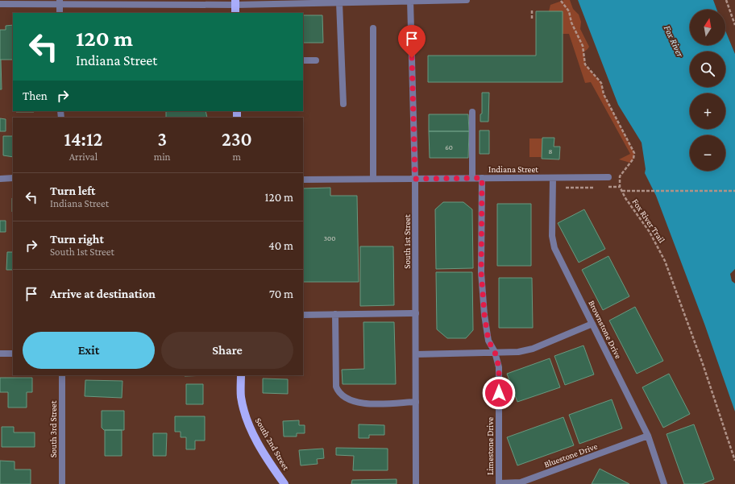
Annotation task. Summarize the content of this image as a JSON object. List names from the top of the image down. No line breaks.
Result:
{"streets":{"main road":["South 2nd Street"],"street":["Indiana Street","South 1st Street","Brownstone Drive","South 3rd Street","Limestone Drive","Bluestone Drive"],"path":["Fox River Trail"]},"crossings":[["Indiana Street","South 1st Street"],["Indiana Street","Brownstone Drive"],["Indiana Street","Limestone Drive"],["Brownstone Drive","Bluestone Drive"],["Limestone Drive","Bluestone Drive"]],"water":["Fox River"],"house_numbers":["60","8","300"],"north":"top","page":{"map_buttons":["+","−"],"turn":["120 m","Indiana Street"],"then":"Then","eta":["14:12","Arrival","3","min","230","m"],"list":[{"name":"Turn left","note":"Indiana Street","value":"120 m"},{"name":"Turn right","note":"South 1st Street","value":"40 m"},{"name":"Arrive at destination","value":"70 m"}],"buttons":["Exit","Share"]}}
